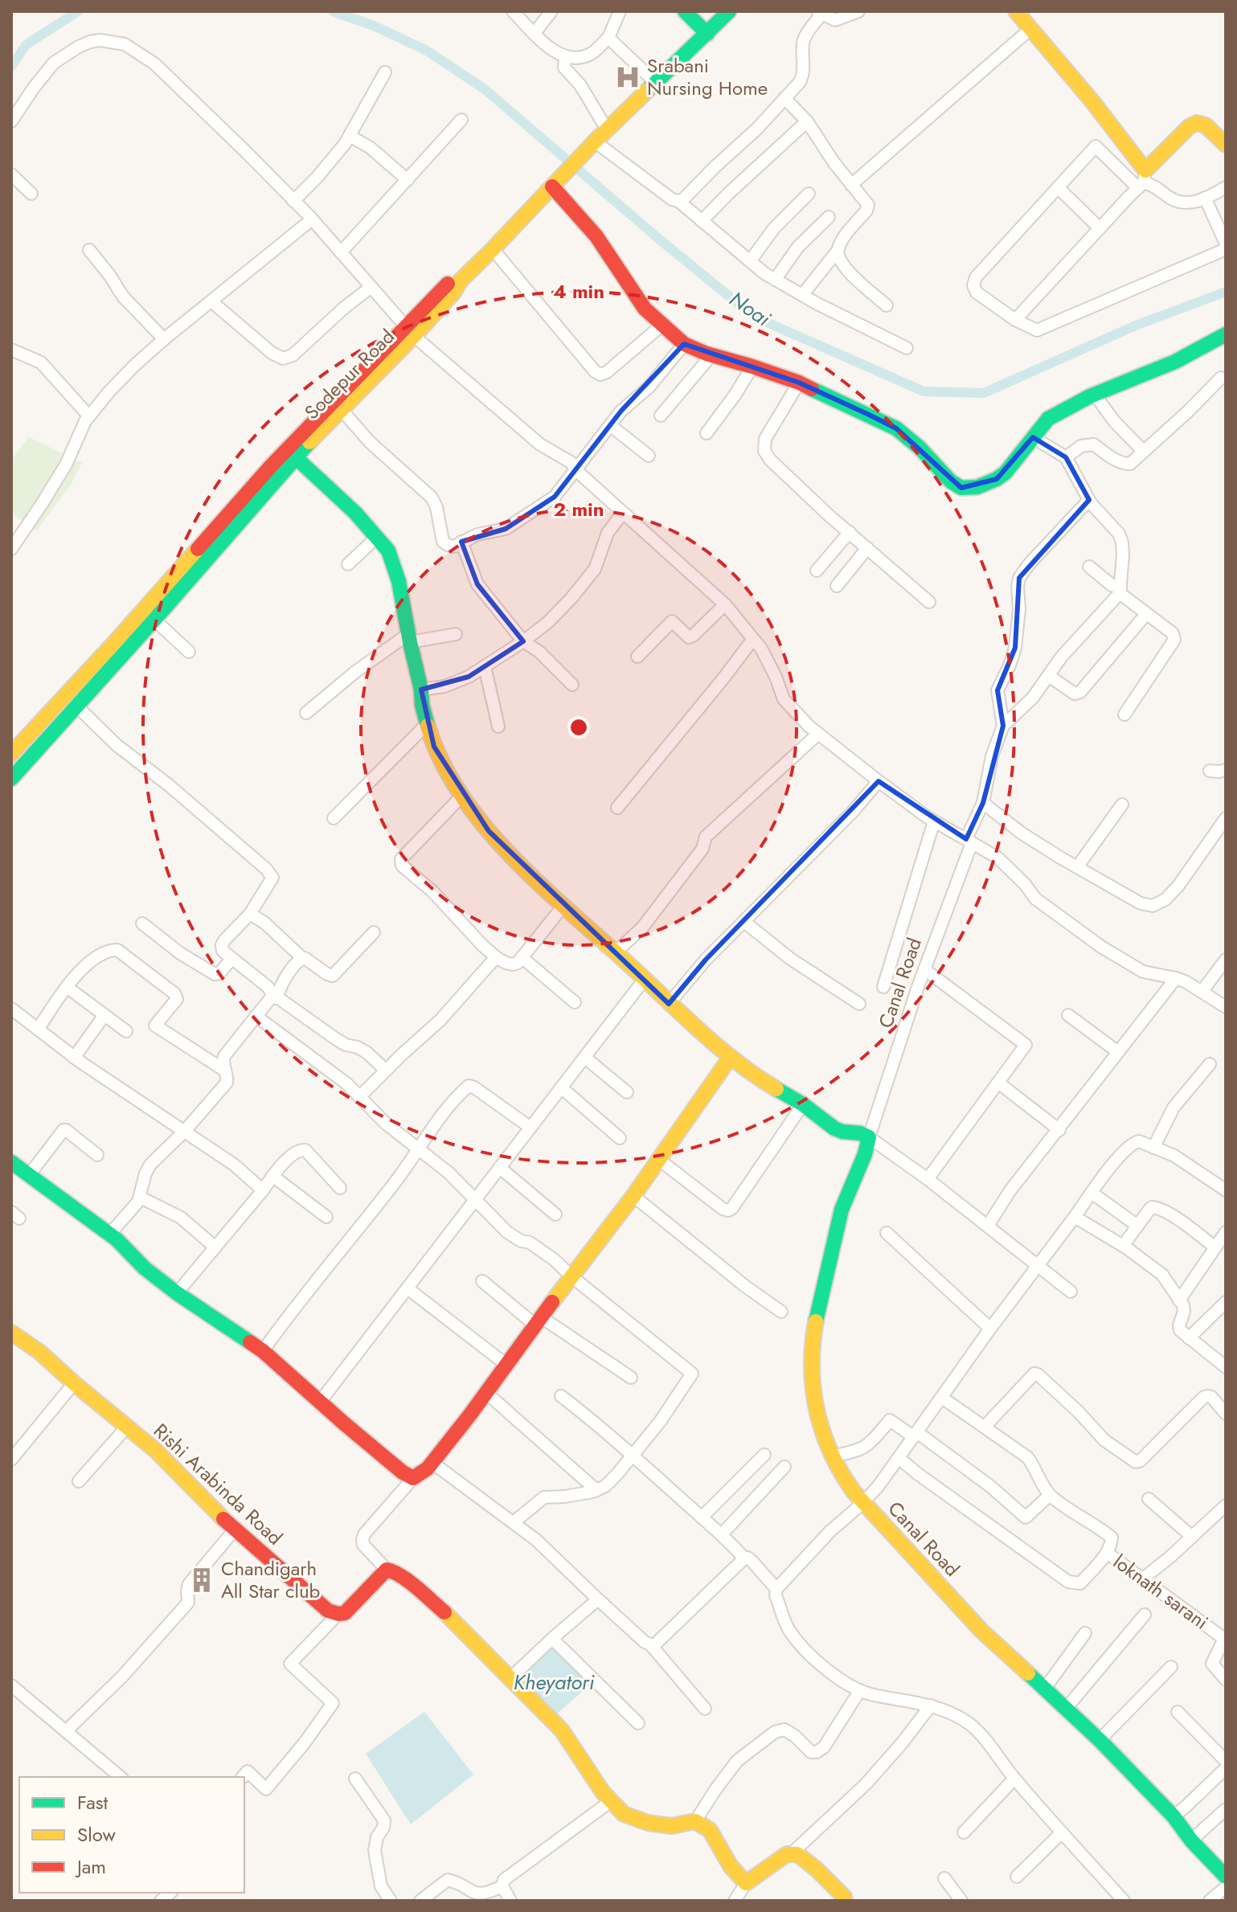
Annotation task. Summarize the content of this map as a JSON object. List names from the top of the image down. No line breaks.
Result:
{"streets":{"street":["Sodepur Road","Canal Road","Rishi Arabinda Road","loknath sarani"]},"water":["Noai","Kheyatori"],"places":{"hospital":["Srabani Nursing Home"],"building":["Chandigarh All Star club"]},"legend":["Fast","Slow","Jam"],"rings":["4 min","2 min"]}
